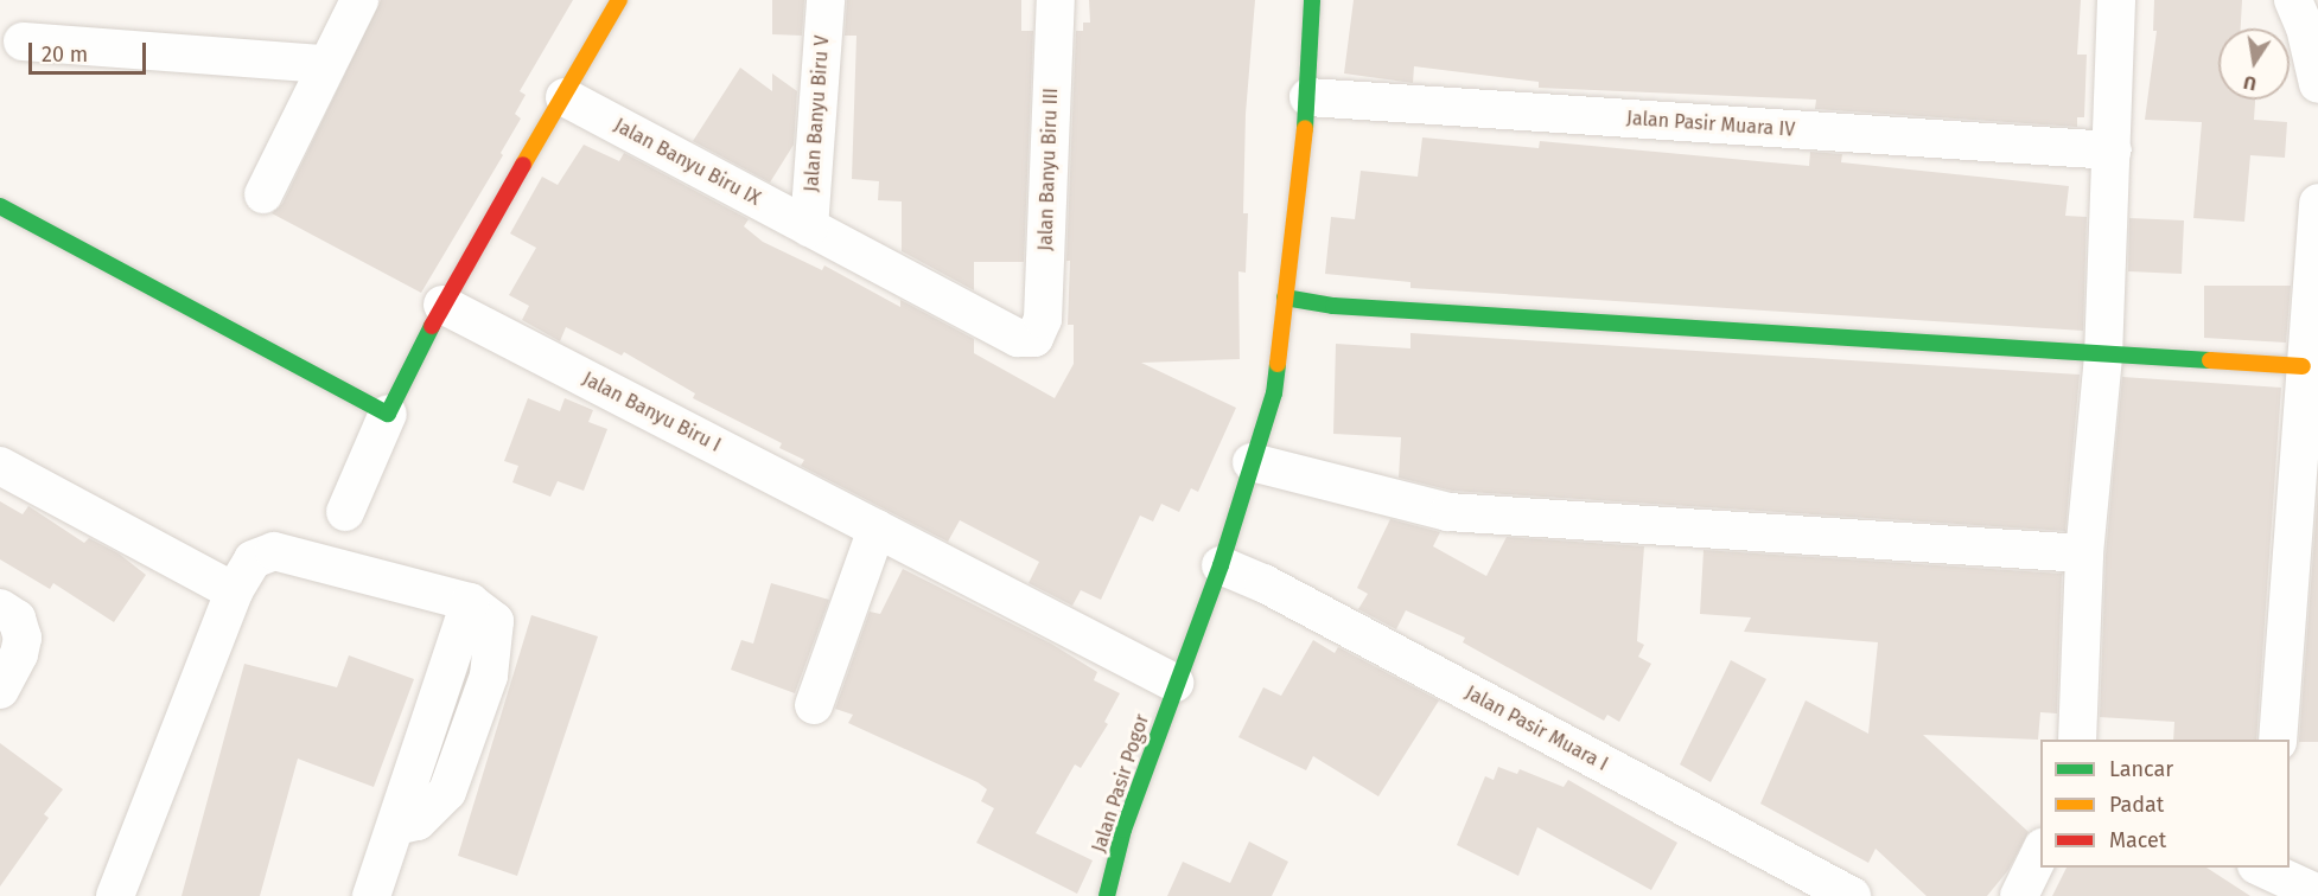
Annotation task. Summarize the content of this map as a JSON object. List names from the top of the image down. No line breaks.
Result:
{"streets":{"street":["Jalan Banyu Biru V","Jalan Pasir Muara IV","Jalan Banyu Biru IX","Jalan Banyu Biru III","Jalan Banyu Biru I","Jalan Pasir Muara I","Jalan Pasir Pogor"]},"crossings":[["Jalan Banyu Biru V","Jalan Banyu Biru IX"],["Jalan Pasir Muara IV","Jalan Pasir Pogor"],["Jalan Banyu Biru IX","Jalan Banyu Biru III"],["Jalan Banyu Biru I","Jalan Pasir Pogor"],["Jalan Pasir Muara I","Jalan Pasir Pogor"]],"legend":["Lancar","Padat","Macet"],"scale_bar":"20 m","north":"bottom"}
